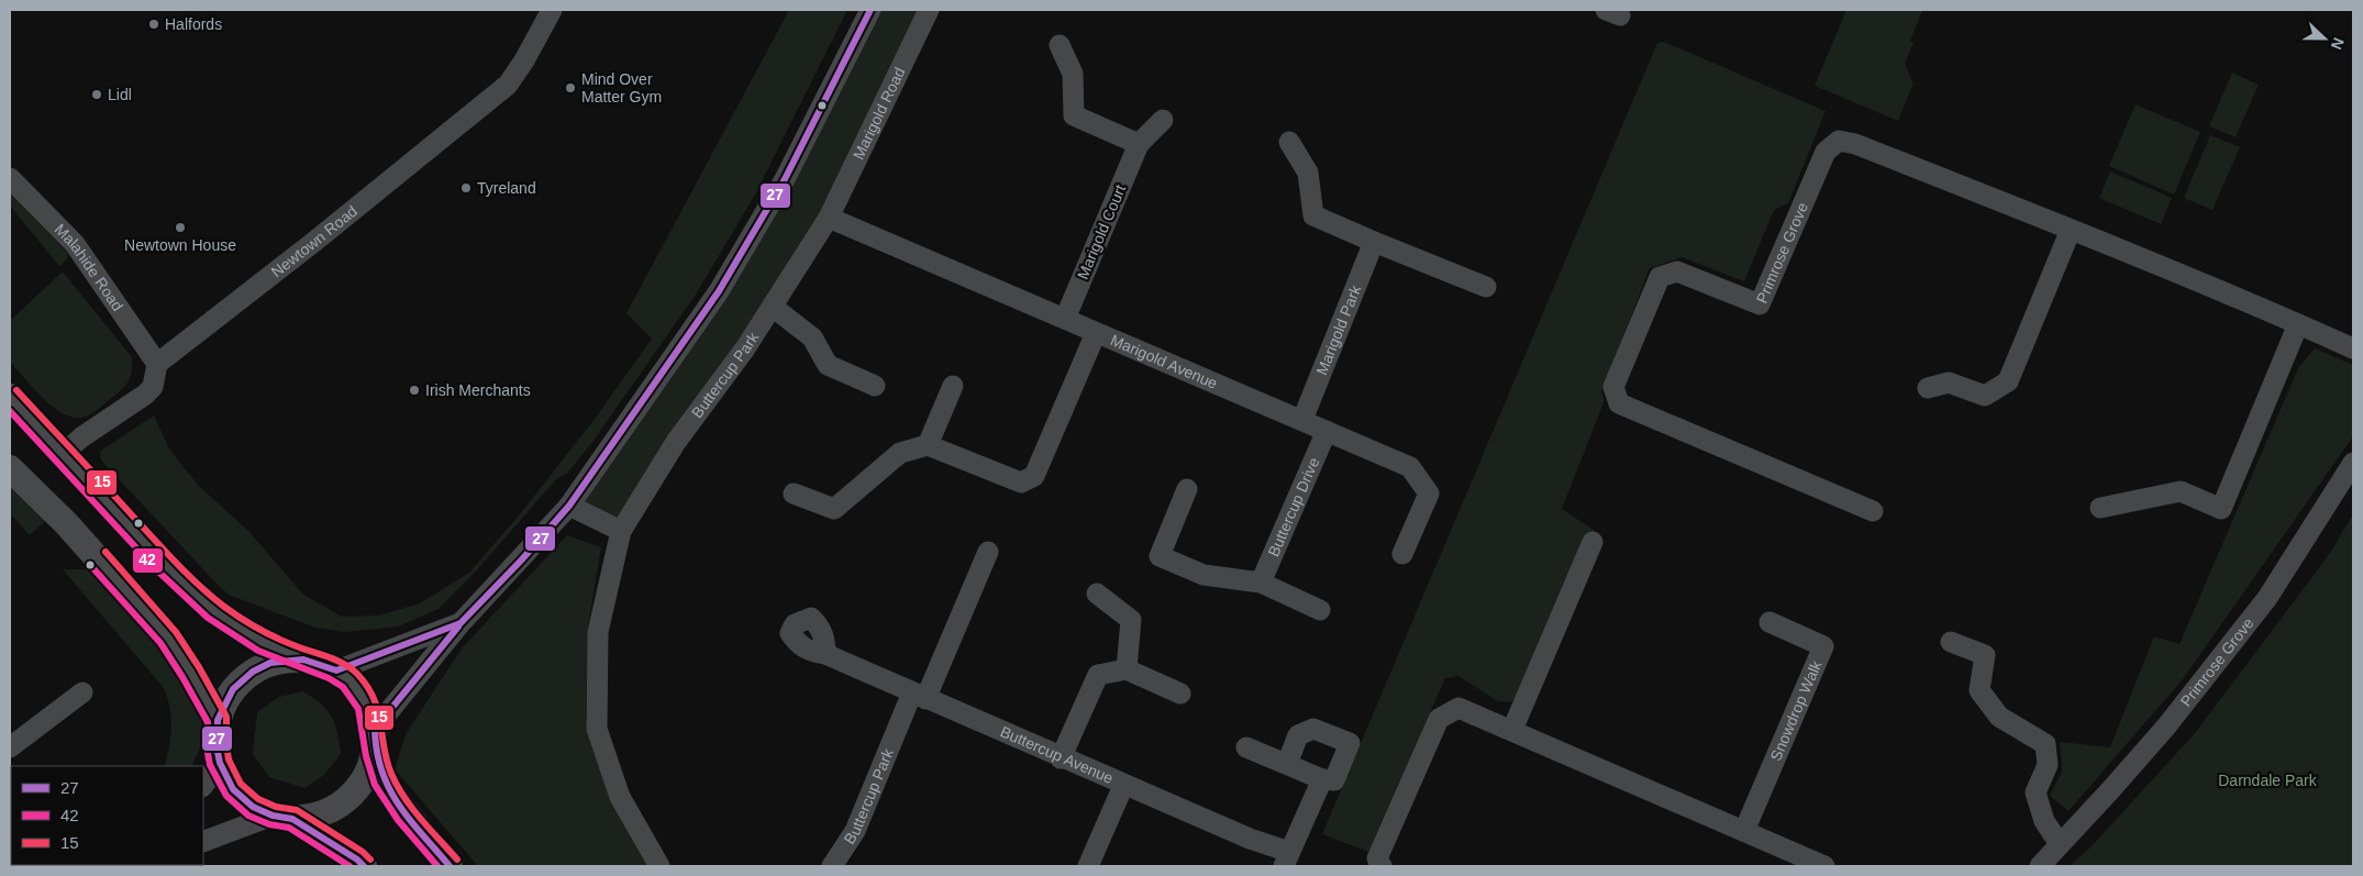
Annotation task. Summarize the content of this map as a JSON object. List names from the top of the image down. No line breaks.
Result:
{"streets":{"street":["Marigold Road","Marigold Court","Newtown Road","Primrose Grove","Malahide Road","Marigold Park","Marigold Avenue","Buttercup Park","Buttercup Drive","Snowdrop Walk","Buttercup Avenue"]},"crossings":[["Marigold Road","Marigold Avenue"],["Marigold Road","Buttercup Park"],["Marigold Court","Marigold Avenue"],["Newtown Road","Malahide Road"],["Marigold Park","Marigold Avenue"],["Marigold Avenue","Buttercup Park"],["Marigold Avenue","Buttercup Drive"],["Buttercup Park","Buttercup Avenue"]],"parks":["Darndale Park"],"places":["Halfords","Mind Over Matter Gym","Lidl","Tyreland","Newtown House","Irish Merchants"],"lines":["transit line 27","transit line 15","transit line 42"],"legend":["27","42","15"],"north":"right"}
